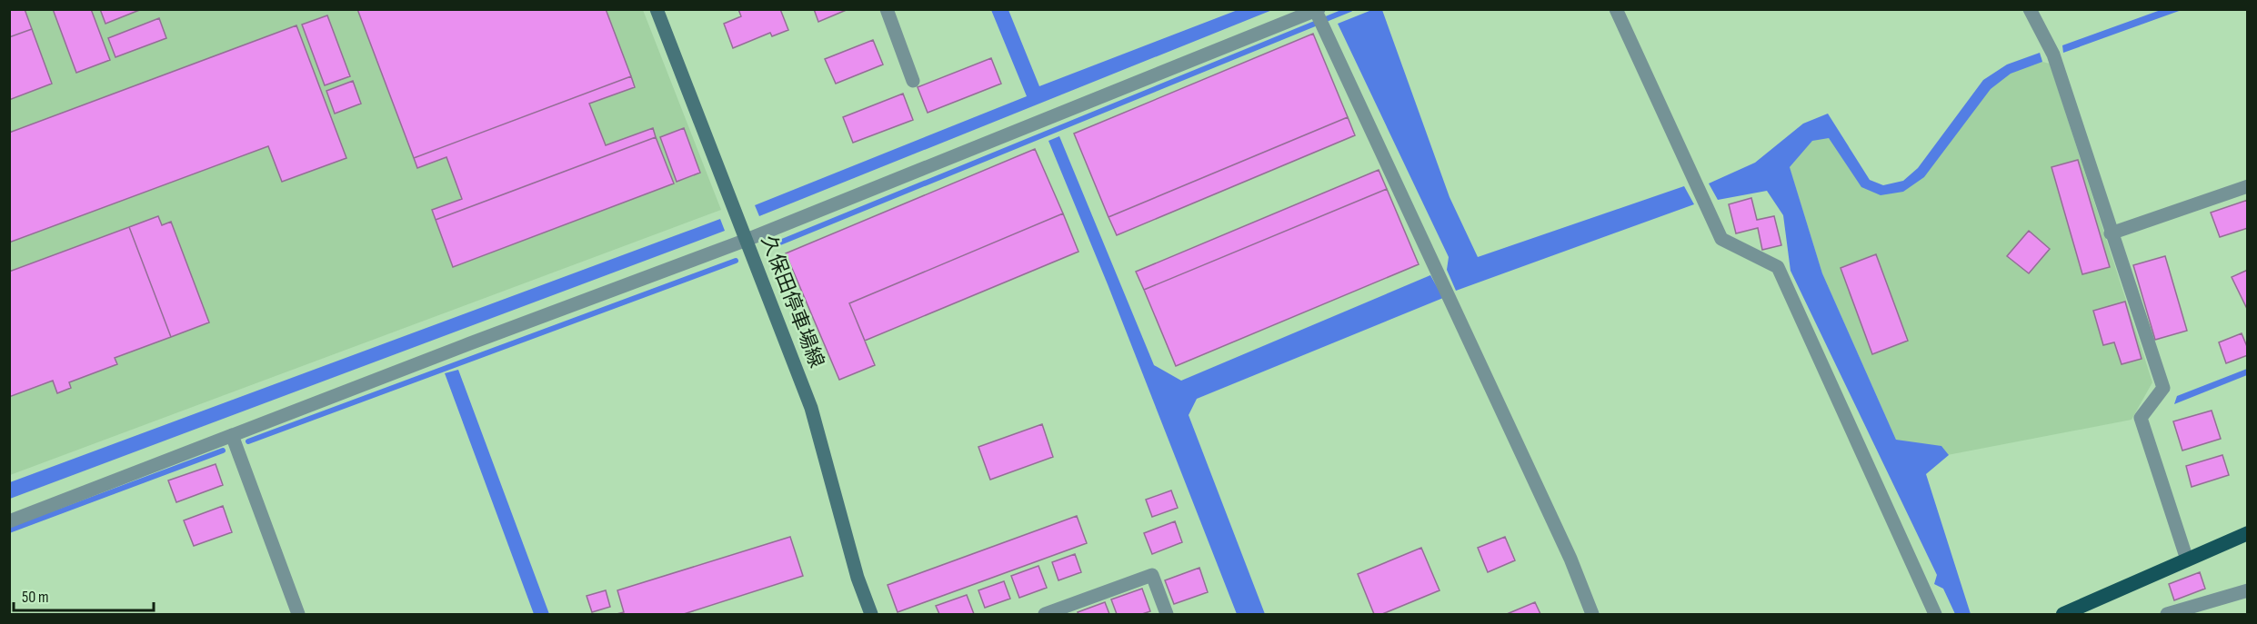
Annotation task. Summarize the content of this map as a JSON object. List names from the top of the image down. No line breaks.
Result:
{"streets":{"main road":["久保田停車場線"]},"scale_bar":"50 m"}
